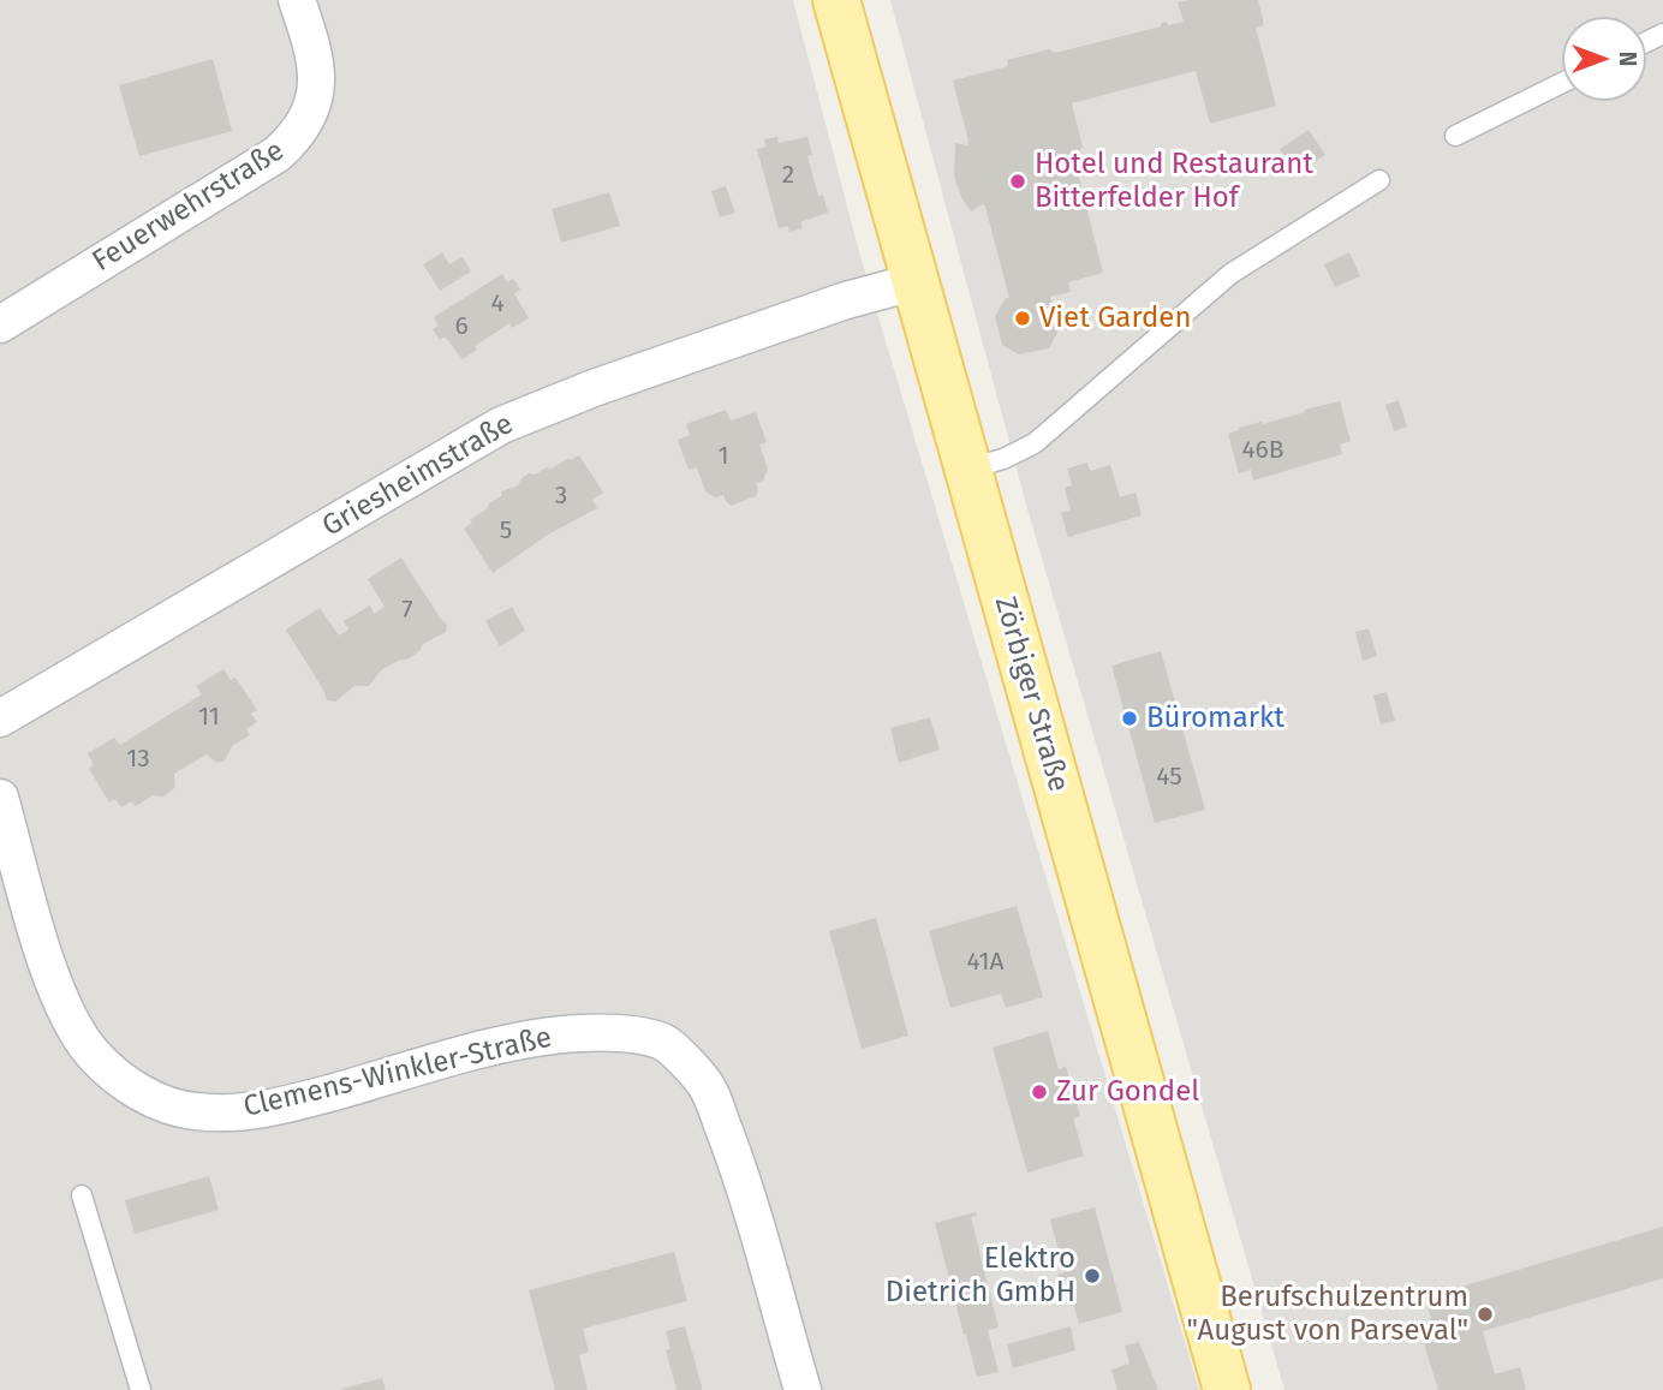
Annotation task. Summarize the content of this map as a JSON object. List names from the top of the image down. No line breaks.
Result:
{"streets":{"main road":["Zörbiger Straße"],"street":["Feuerwehrstraße","Griesheimstraße","Clemens-Winkler-Straße"]},"crossings":[["Griesheimstraße","Zörbiger Straße"]],"places":["Hotel und Restaurant Bitterfelder Hof","Viet Garden","Büromarkt","Zur Gondel","Elektro Dietrich GmbH","Berufschulzentrum \"August von Parseval\""],"house_numbers":["2","4","6","46B","1","3","5","7","11","13","45","41A"],"north":"right"}
